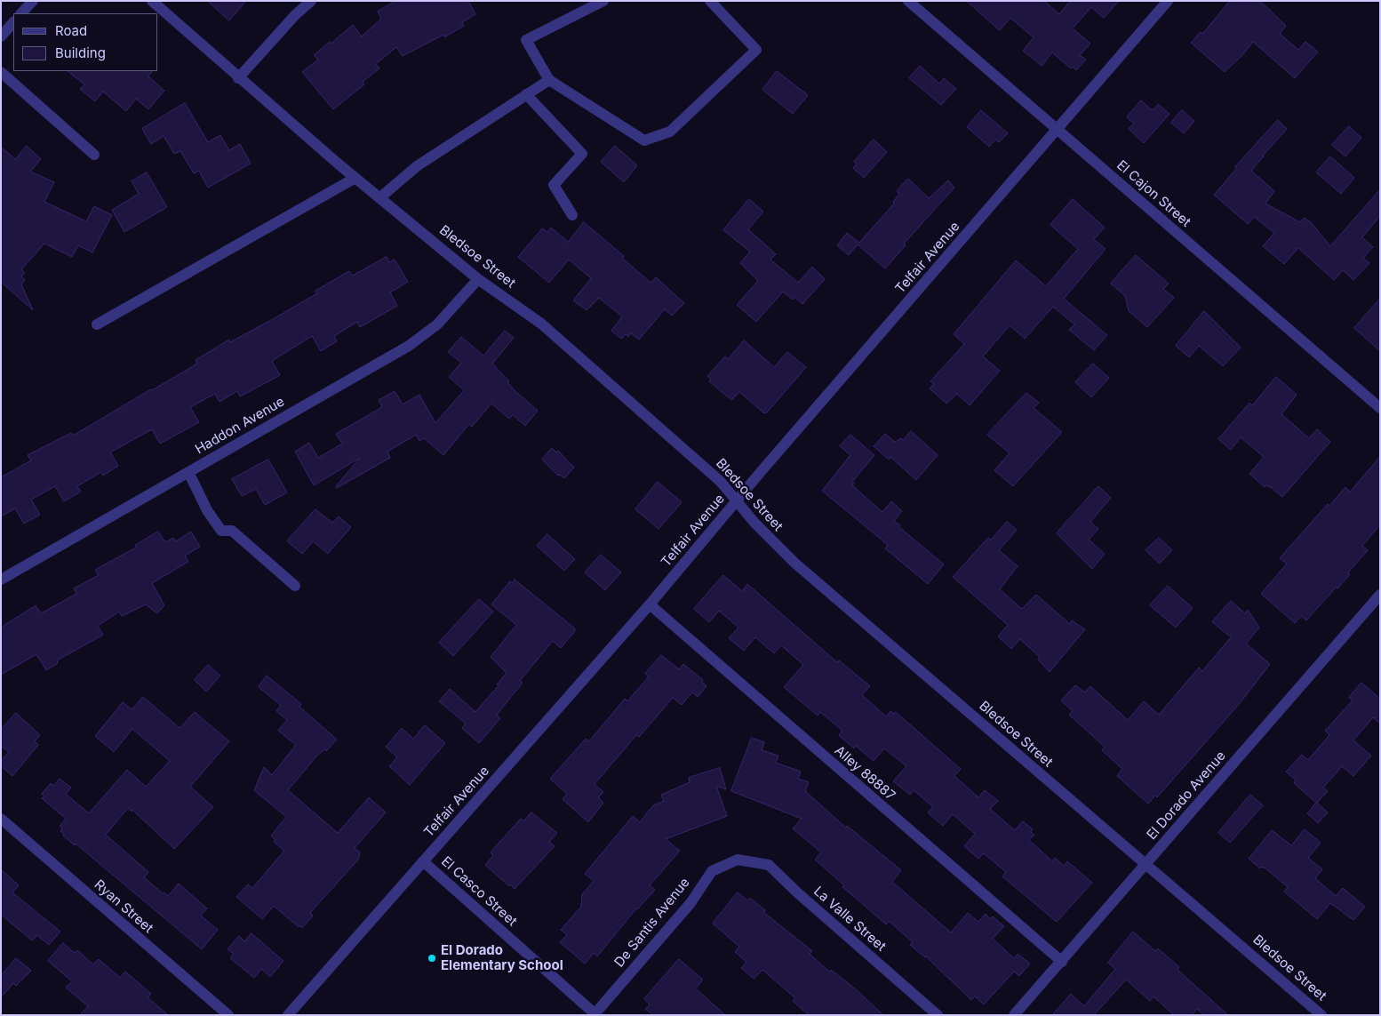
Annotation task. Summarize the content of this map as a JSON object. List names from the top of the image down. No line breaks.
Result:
{"streets":{"street":["El Cajon Street","Bledsoe Street","Telfair Avenue","Haddon Avenue","Alley 88887","El Dorado Avenue","El Casco Street","Ryan Street","La Valle Street","De Santis Avenue"]},"crossings":[["El Cajon Street","Telfair Avenue"],["Bledsoe Street","Telfair Avenue"],["Bledsoe Street","Haddon Avenue"],["Bledsoe Street","El Dorado Avenue"],["Telfair Avenue","Alley 88887"],["Telfair Avenue","El Casco Street"],["Alley 88887","El Dorado Avenue"],["El Casco Street","De Santis Avenue"],["La Valle Street","De Santis Avenue"]],"places":["El Dorado Elementary School"],"legend":["Road","Building"]}
